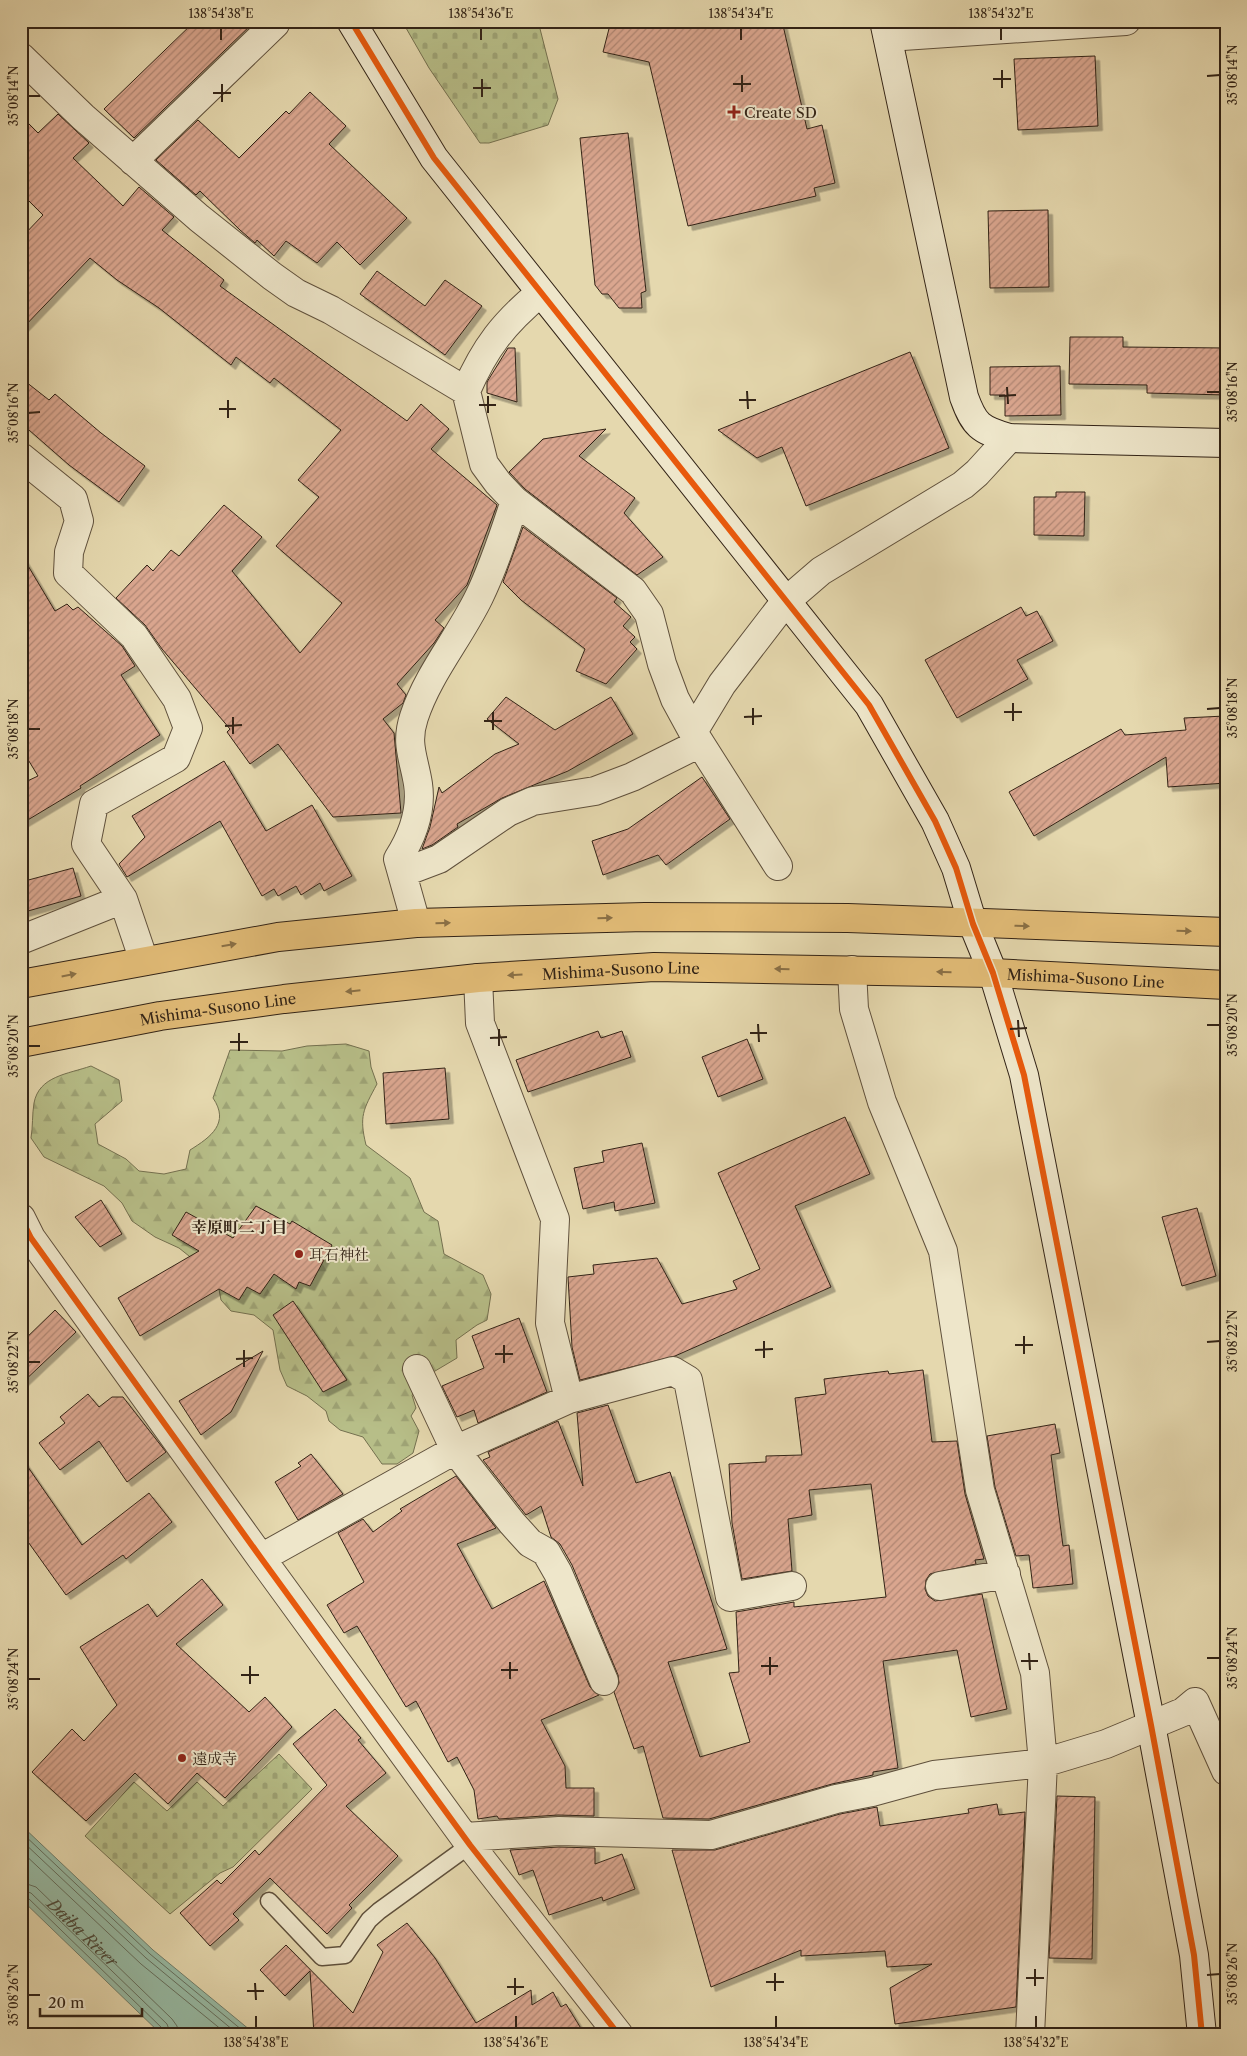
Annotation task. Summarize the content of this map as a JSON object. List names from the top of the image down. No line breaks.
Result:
{"streets":{"main road":["Mishima-Susono Line"]},"districts":["幸原町二丁目"],"water":["Daiba River"],"places":{"health":["Create SD"],"other":["耳石神社","遠成寺"]},"scale_bar":"20 m","coordinates":["138°54'38\"E","138°54'36\"E","138°54'34\"E","138°54'32\"E","35°08'14\"N","35°08'16\"N","35°08'18\"N","35°08'20\"N","35°08'22\"N","35°08'24\"N","35°08'26\"N"]}
